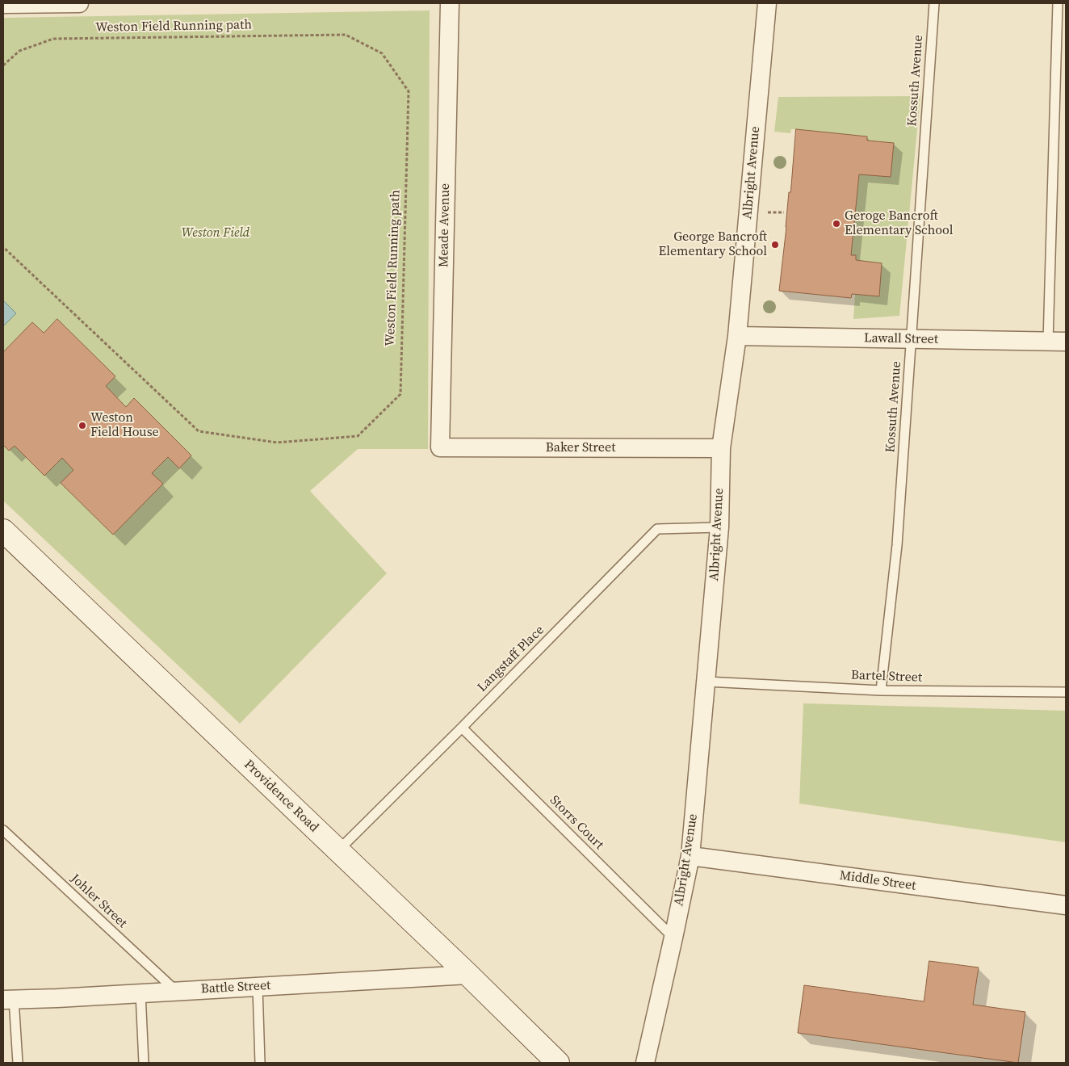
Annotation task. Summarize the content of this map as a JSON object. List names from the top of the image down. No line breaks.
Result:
{"streets":{"main road":["Providence Road"],"street":["Albright Avenue","Meade Avenue","Lawall Street","Baker Street","Middle Street","Battle Street"],"lane":["Kossuth Avenue","Langstaff Place","Bartel Street","Storrs Court","Johler Street"],"path":["Weston Field Running path"]},"crossings":[["Kossuth Avenue","Lawall Street"],["Kossuth Avenue","Bartel Street"],["Albright Avenue","Lawall Street"],["Albright Avenue","Baker Street"],["Albright Avenue","Langstaff Place"],["Albright Avenue","Bartel Street"],["Albright Avenue","Storrs Court"],["Albright Avenue","Middle Street"],["Meade Avenue","Baker Street"],["Langstaff Place","Providence Road"],["Langstaff Place","Storrs Court"],["Providence Road","Battle Street"],["Johler Street","Battle Street"]],"parks":["Weston Field"],"places":["Geroge Bancroft Elementary School","George Bancroft Elementary School","Weston Field House"]}
